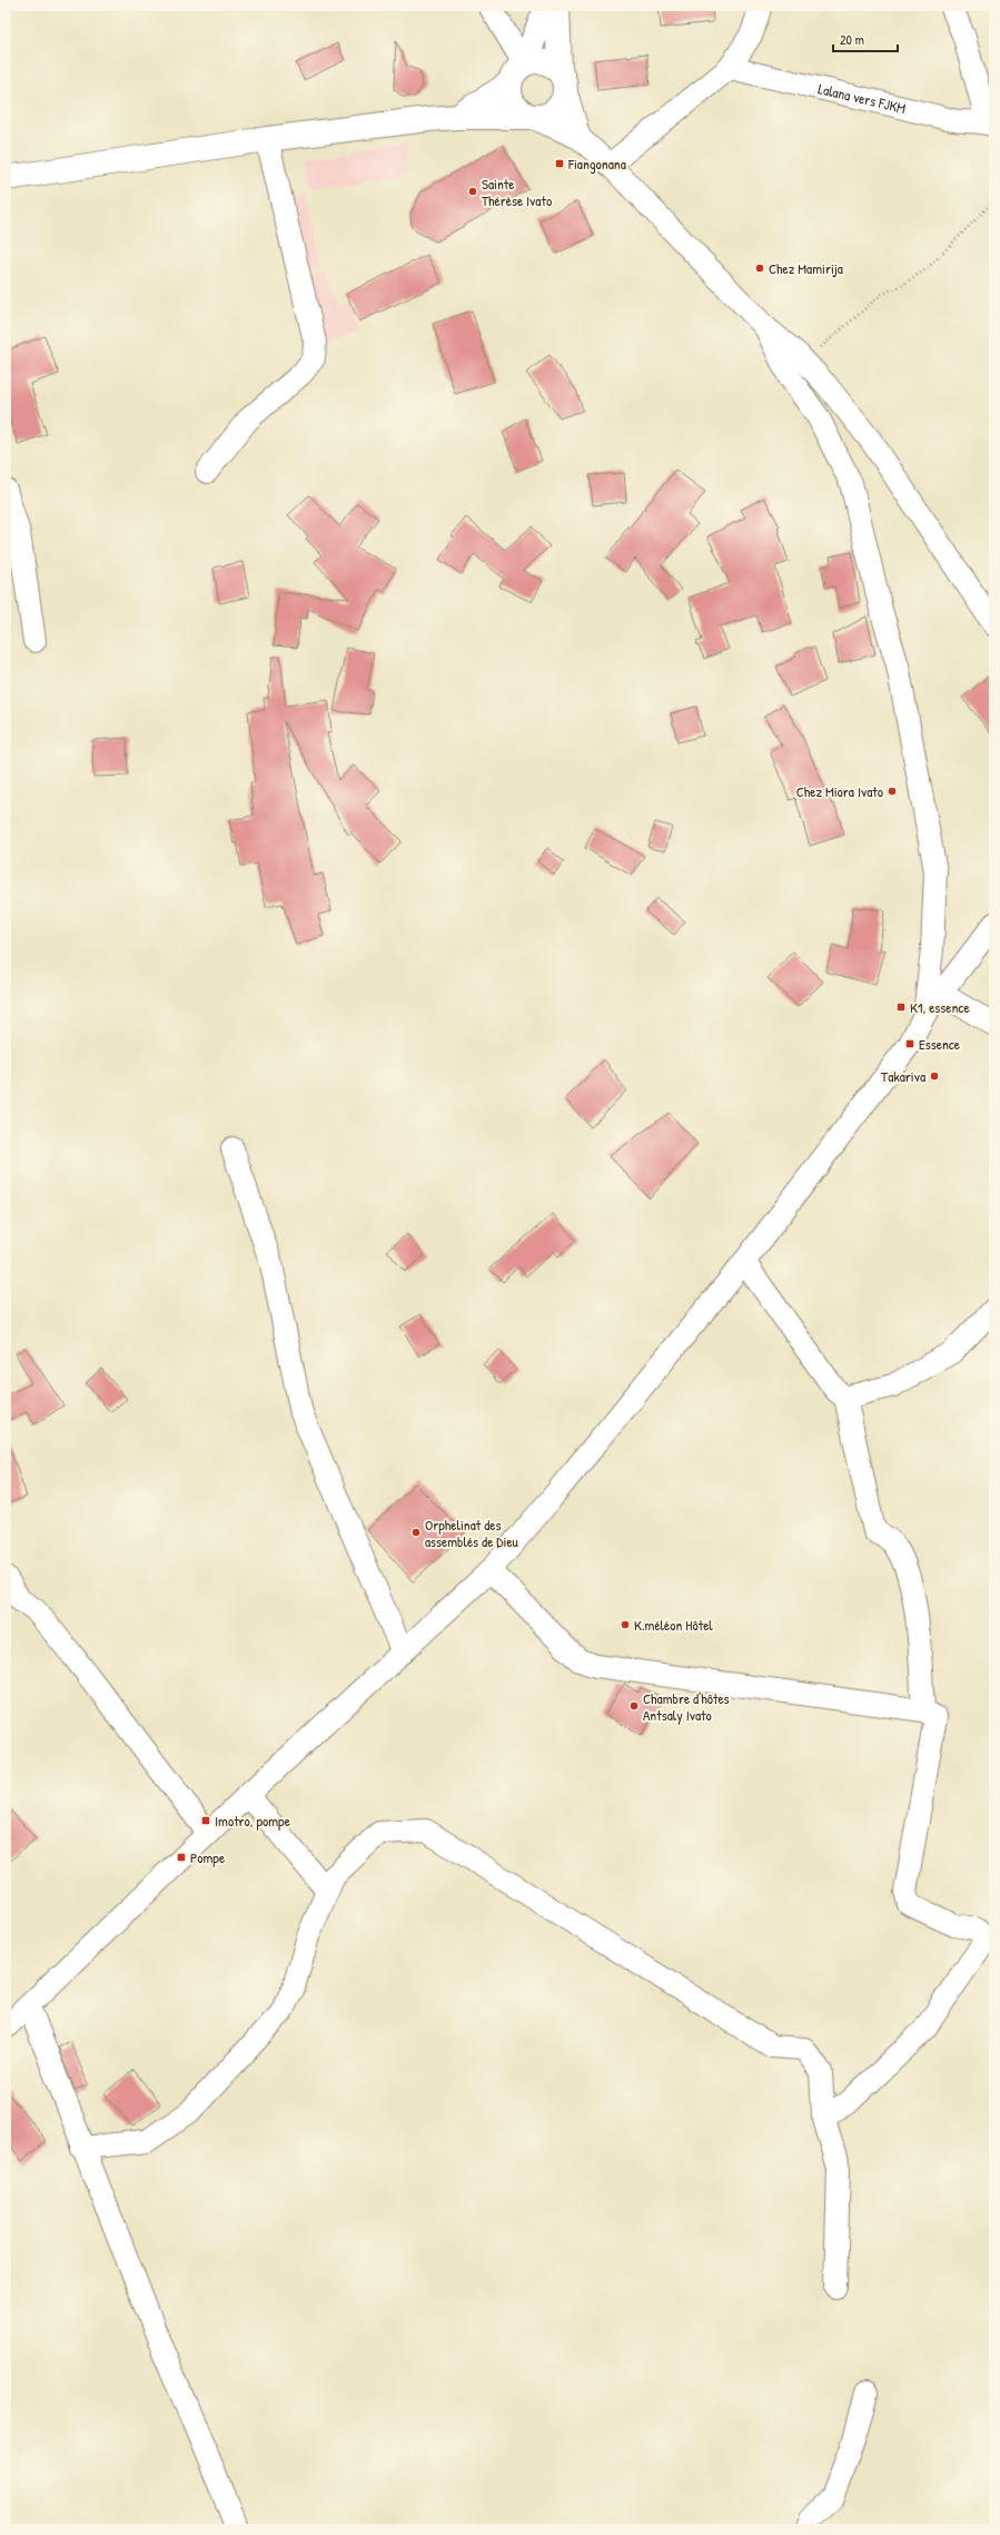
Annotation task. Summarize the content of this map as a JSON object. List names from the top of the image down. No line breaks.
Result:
{"streets":{"street":["Lalana vers FJKM"]},"places":{"transit":["Fiangonana","K1, essence","Essence","Imotro, pompe","Pompe"],"other":["Sainte Thérèse Ivato","Chez Mamirija","Chez Miora Ivato","Takariva","Orphelinat des assemblés de Dieu","K.méléon Hôtel","Chambre d'hôtes Antsaly Ivato"]},"scale_bar":"20 m"}
